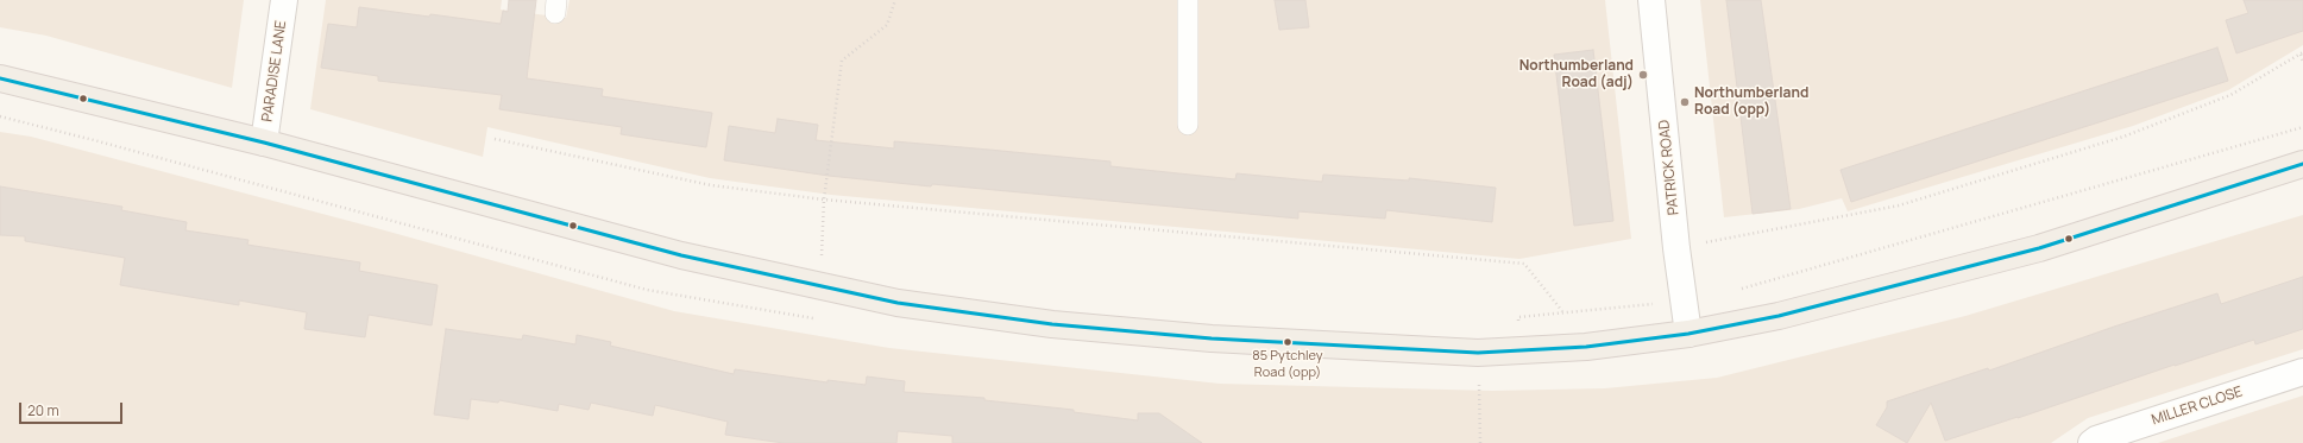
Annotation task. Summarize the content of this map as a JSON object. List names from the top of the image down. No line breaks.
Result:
{"streets":{"street":["PARADISE LANE","PATRICK ROAD","MILLER CLOSE"]},"places":["Northumberland Road (adj)","Northumberland Road (opp)","85 Pytchley Road (opp)"],"scale_bar":"20 m"}
